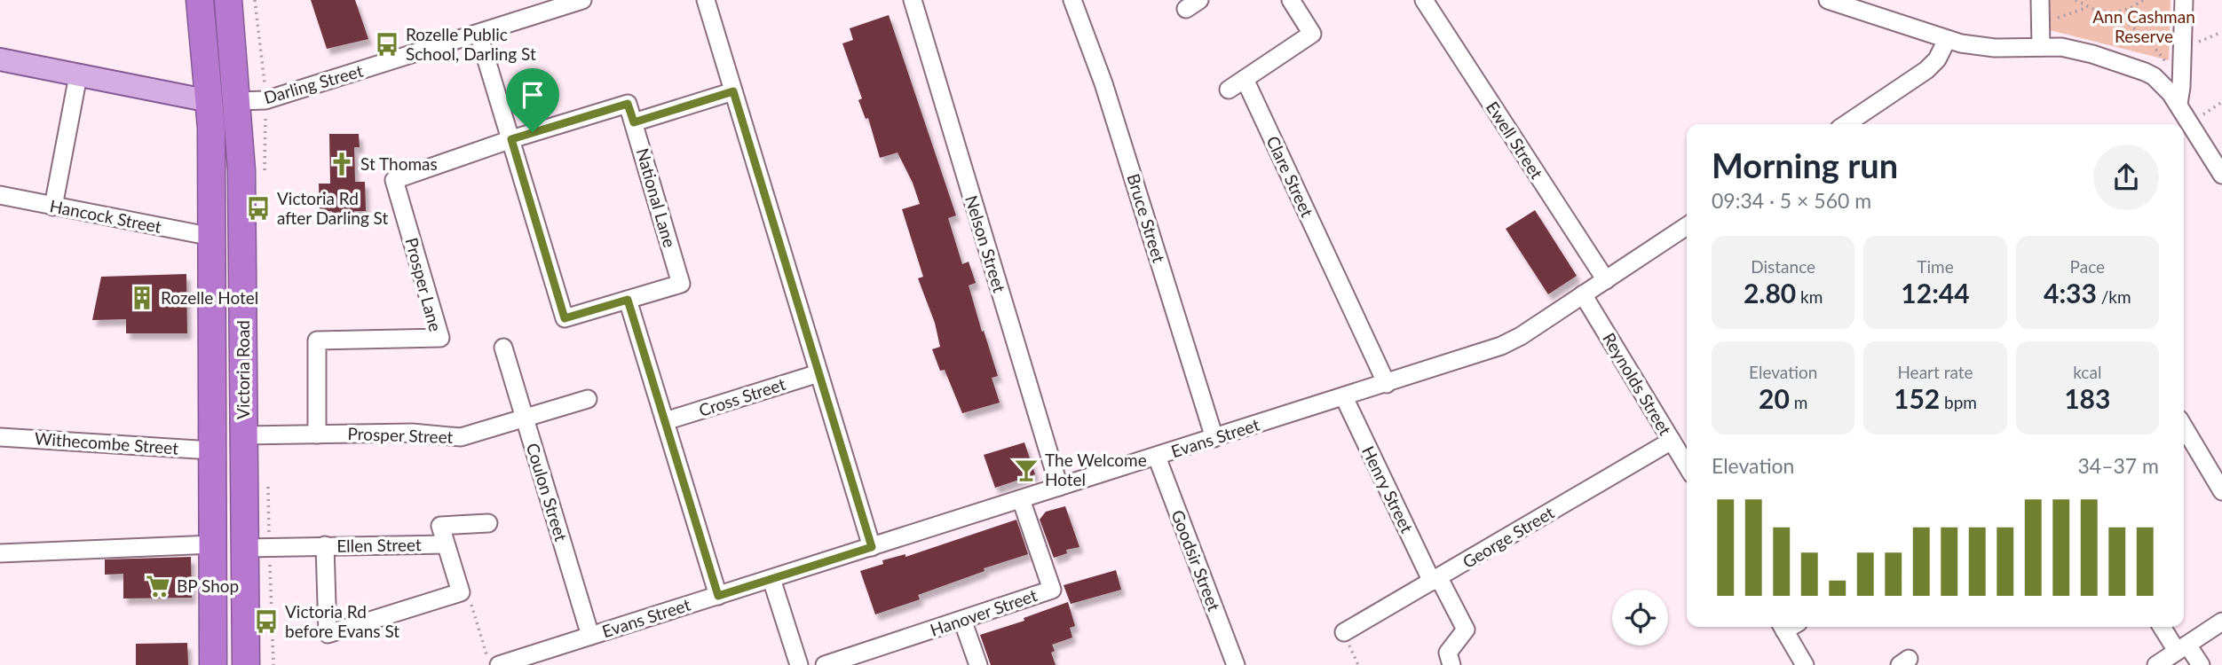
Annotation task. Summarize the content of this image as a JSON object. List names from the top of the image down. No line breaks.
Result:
{"streets":{"highway":["Darling Street","Victoria Road"],"street":["Ewell Street","Clare Street","National Lane","Hancock Street","Bruce Street","Nelson Street","Prosper Lane","Reynolds Street","Cross Street","Prosper Street","Evans Street","Withecombe Street","Henry Street","Coulon Street","George Street","Ellen Street","Goodsir Street","Hanover Street"]},"crossings":[["Darling Street","Victoria Road"],["Ewell Street","Evans Street"],["Clare Street","Evans Street"],["Hancock Street","Victoria Road"],["Bruce Street","Evans Street"],["Nelson Street","Evans Street"],["Prosper Lane","Prosper Street"],["Victoria Road","Prosper Street"],["Victoria Road","Withecombe Street"],["Victoria Road","Ellen Street"],["Reynolds Street","Evans Street"],["Reynolds Street","George Street"],["Prosper Street","Coulon Street"],["Evans Street","Henry Street"],["Evans Street","Coulon Street"],["Evans Street","Goodsir Street"],["Evans Street","Hanover Street"],["Henry Street","George Street"]],"parks":["Ann Cashman Reserve"],"places":{"bus stop":["Rozelle Public School, Darling St","Victoria Rd after Darling St","Victoria Rd before Evans St"],"church":["St Thomas"],"building":["Rozelle Hotel"],"bar":["The Welcome Hotel"],"supermarket":["BP Shop"]},"page":{"heading":["Morning run","09:34 · 5 × 560 m"],"stats":[["Distance","2.80 km"],["Time","12:44"],["Pace","4:33 /km"],["Elevation","20 m"],["Heart rate","152 bpm"],["kcal","183"]],"chart":["Elevation","34–37 m"]}}
